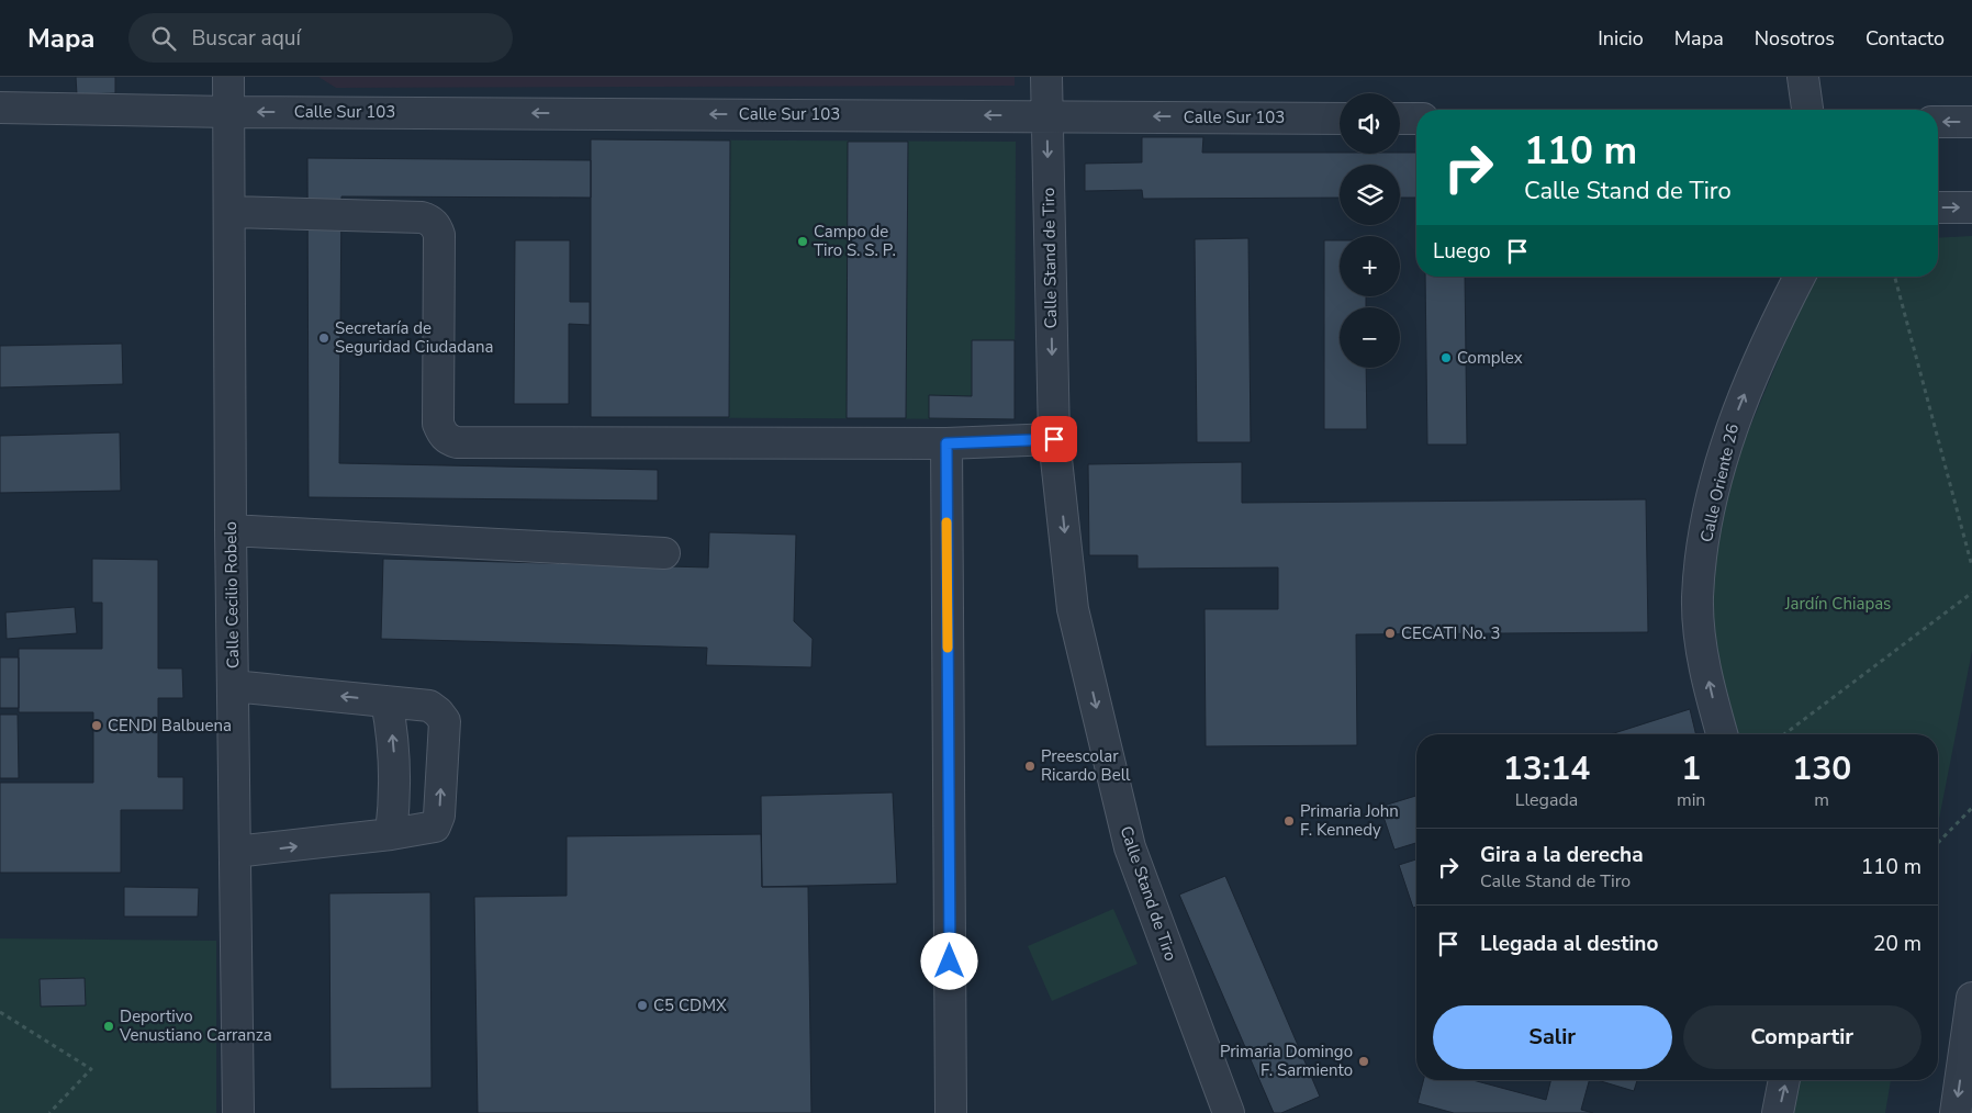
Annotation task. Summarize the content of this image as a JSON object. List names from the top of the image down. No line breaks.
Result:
{"streets":{"street":["Calle Sur 103","Calle Stand de Tiro","Calle Oriente 26","Calle Cecilio Robelo"]},"crossings":[["Calle Sur 103","Calle Stand de Tiro"],["Calle Sur 103","Calle Cecilio Robelo"]],"one_way":["Calle Sur 103","Calle Oriente 26"],"parks":["Jardín Chiapas"],"places":["Campo de Tiro S. S. P.","Secretaría de Seguridad Ciudadana","Complex","CECATI No. 3","CENDI Balbuena","Preescolar Ricardo Bell","Primaria John F. Kennedy","C5 CDMX","Deportivo Venustiano Carranza","Primaria Domingo F. Sarmiento"],"page":{"header":"Mapa","search":"Buscar aquí","nav":["Inicio","Mapa","Nosotros","Contacto"],"map_buttons":["+","−"],"turn":["110 m","Calle Stand de Tiro"],"then":"Luego","eta":["13:14","Llegada","1","min","130","m"],"list":[{"name":"Gira a la derecha","note":"Calle Stand de Tiro","value":"110 m"},{"name":"Llegada al destino","value":"20 m"}],"buttons":["Salir","Compartir"]}}
